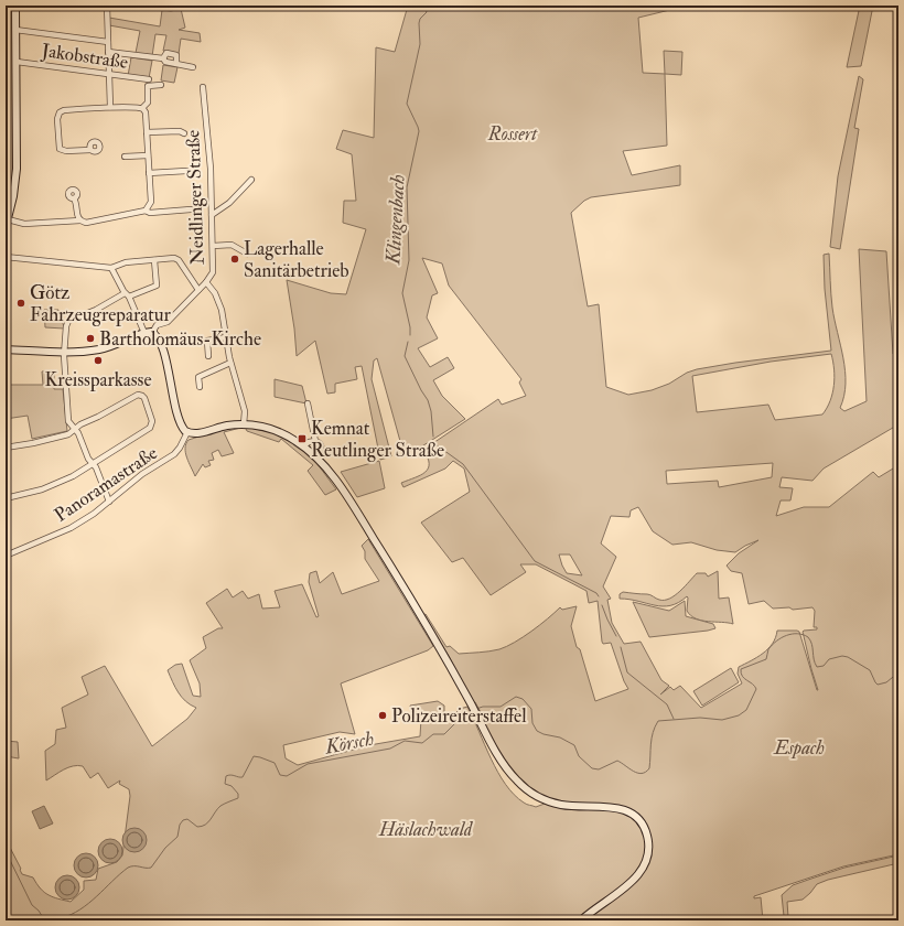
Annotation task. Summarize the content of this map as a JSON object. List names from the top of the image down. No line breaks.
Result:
{"streets":{"street":["Jakobstraße","Neidlinger Straße","Panoramastraße"]},"water":["Klingenbach","Körsch"],"parks":["Rossert","Espach","Häslachwald"],"places":{"other":["Lagerhalle Sanitärbetrieb","Götz Fahrzeugreparatur","Bartholomäus-Kirche","Kreissparkasse","Polizeireiterstaffel"],"transit":["Kemnat Reutlinger Straße"]}}
